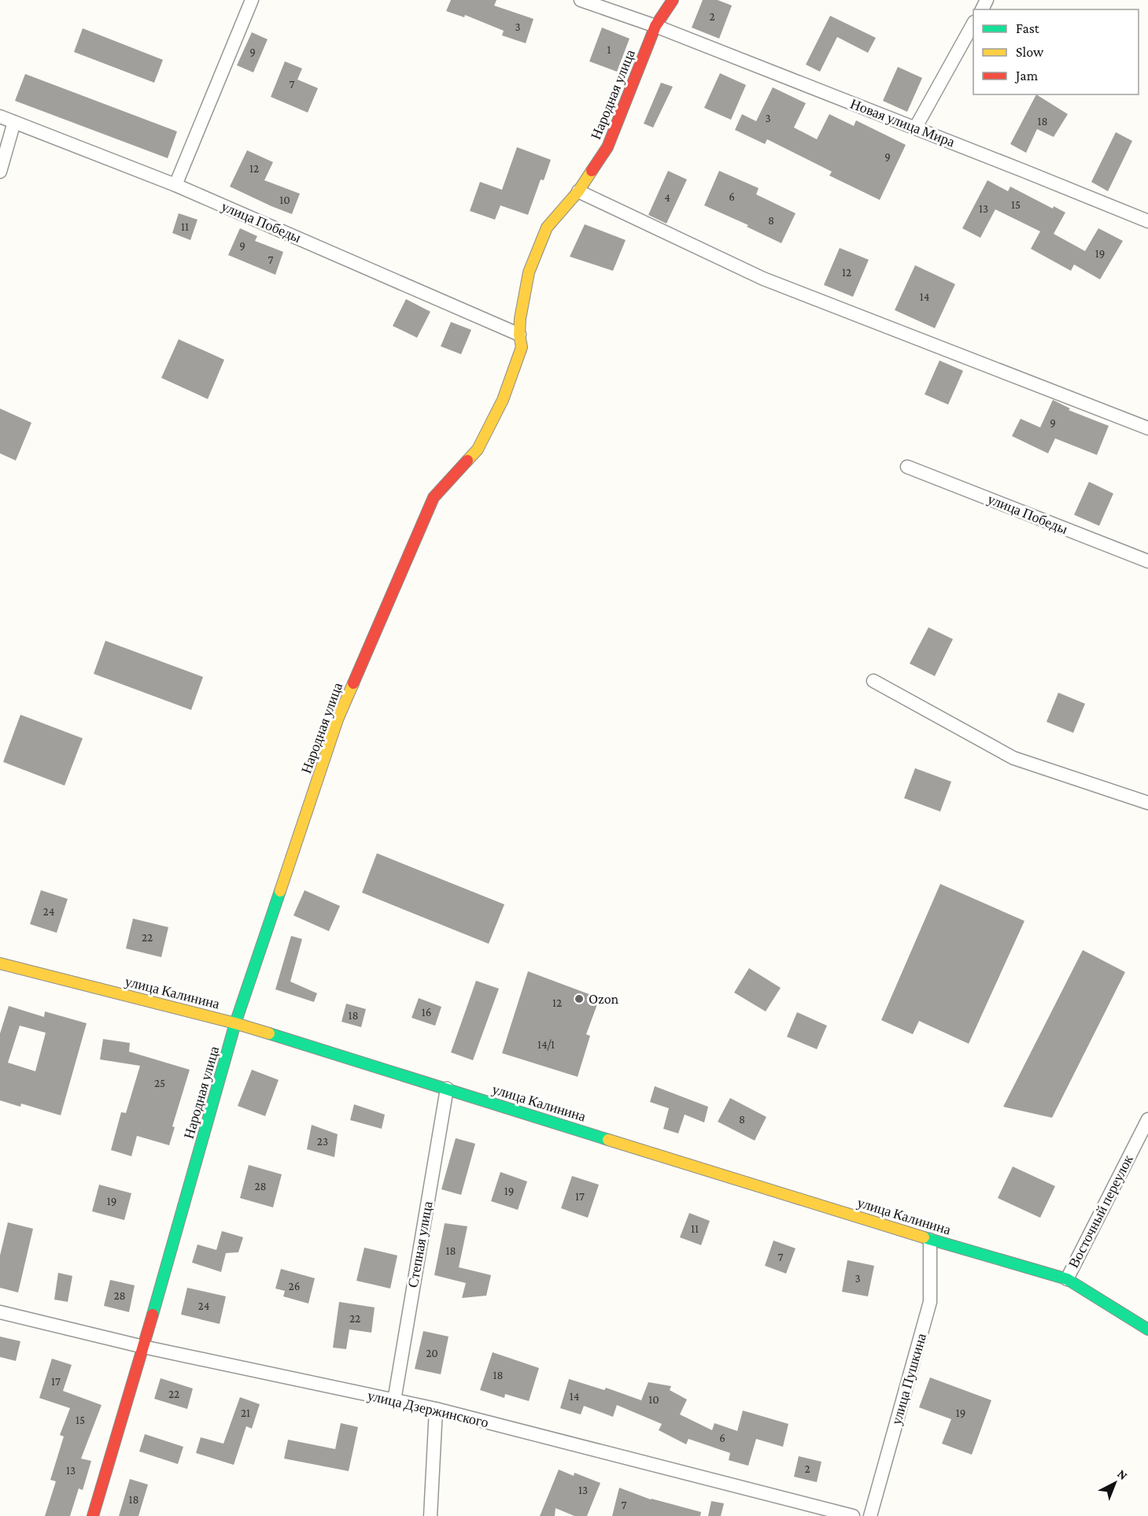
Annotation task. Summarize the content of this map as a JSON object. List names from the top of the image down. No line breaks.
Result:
{"streets":{"street":["Народная улица","Новая улица Мира","улица Победы","улица Калинина","Восточный переулок","Степная улица","улица Пушкина","улица Дзержинского"]},"crossings":[["Народная улица","Новая улица Мира"],["Народная улица","улица Победы"],["Народная улица","улица Калинина"],["Народная улица","улица Дзержинского"],["улица Калинина","Восточный переулок"],["улица Калинина","Степная улица"],["улица Калинина","улица Пушкина"],["Степная улица","улица Дзержинского"]],"places":["Ozon"],"house_numbers":["2","3","1","9","7","3","18","9","12","6","4","10","15","13","8","11","9","19","7","12","14","9","24","22","12","16","18","14/1","25","8","23","28","19","17","19","11","18","7","3","26","28","24","22","20","18","17","22","14","10","21","19","15","6","2","13","13","18","7"],"legend":["Fast","Slow","Jam"],"north":"top right"}
